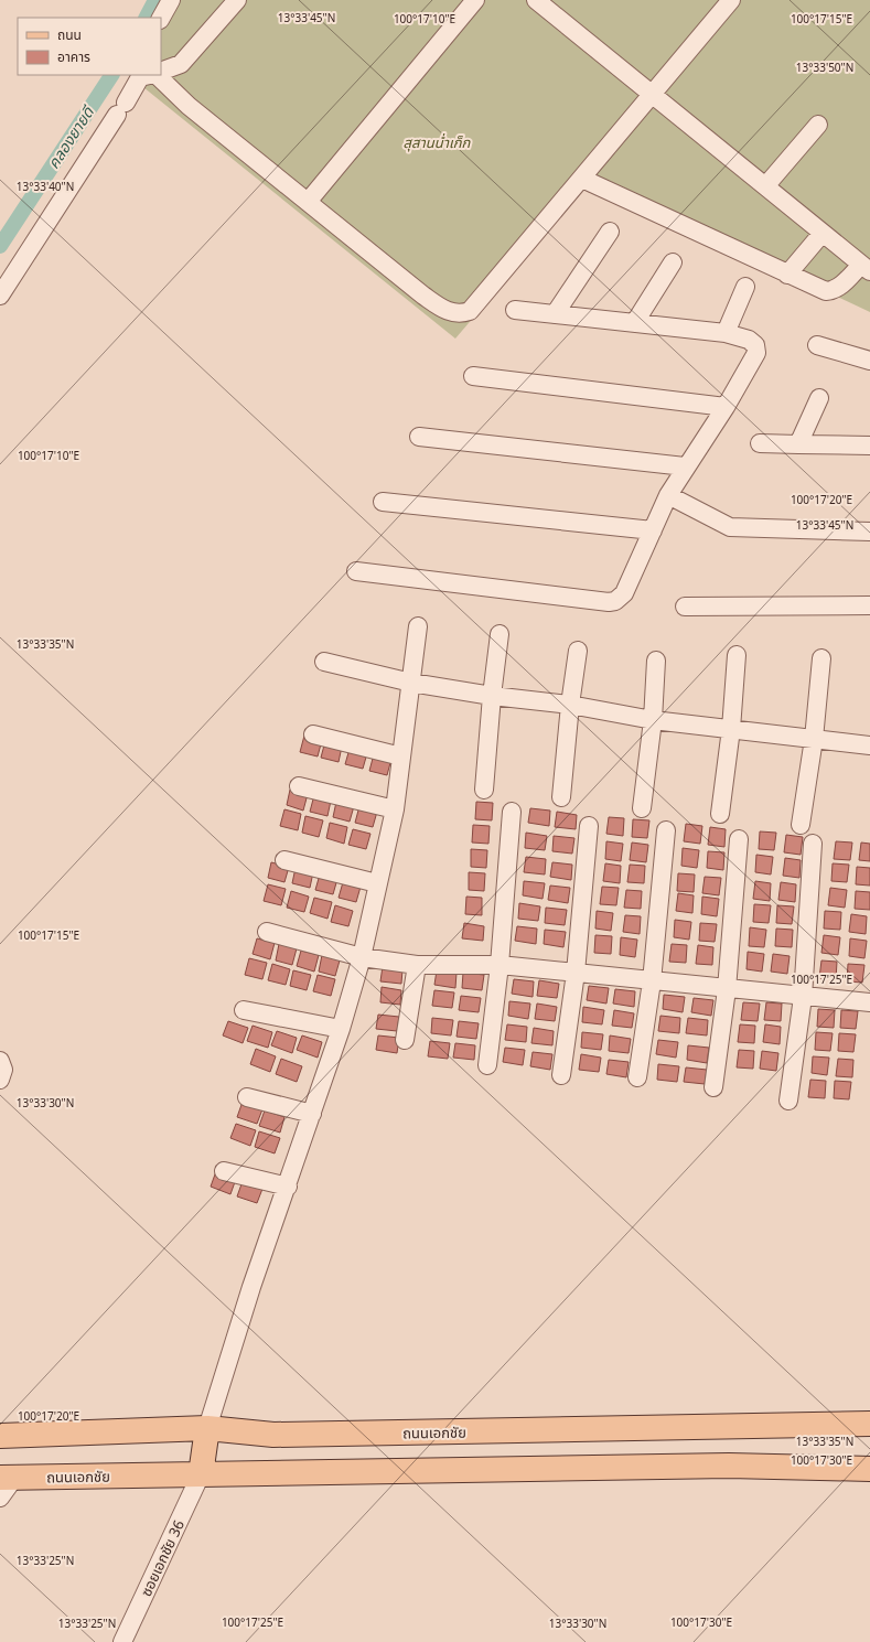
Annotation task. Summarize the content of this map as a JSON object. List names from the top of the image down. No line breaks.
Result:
{"streets":{"main road":["ถนนเอกชัย"],"street":["ซอยเอกชัย 36"]},"crossings":[["ถนนเอกชัย","ซอยเอกชัย 36"]],"water":["คลองยายดี"],"parks":["สุสานน่ำเก็ก"],"legend":["ถนน","อาคาร"],"coordinates":["13°33'45\"N","100°17'10\"E","100°17'15\"E","13°33'50\"N","13°33'40\"N","100°17'20\"E","13°33'35\"N","100°17'25\"E","13°33'30\"N","100°17'30\"E","13°33'25\"N"]}
